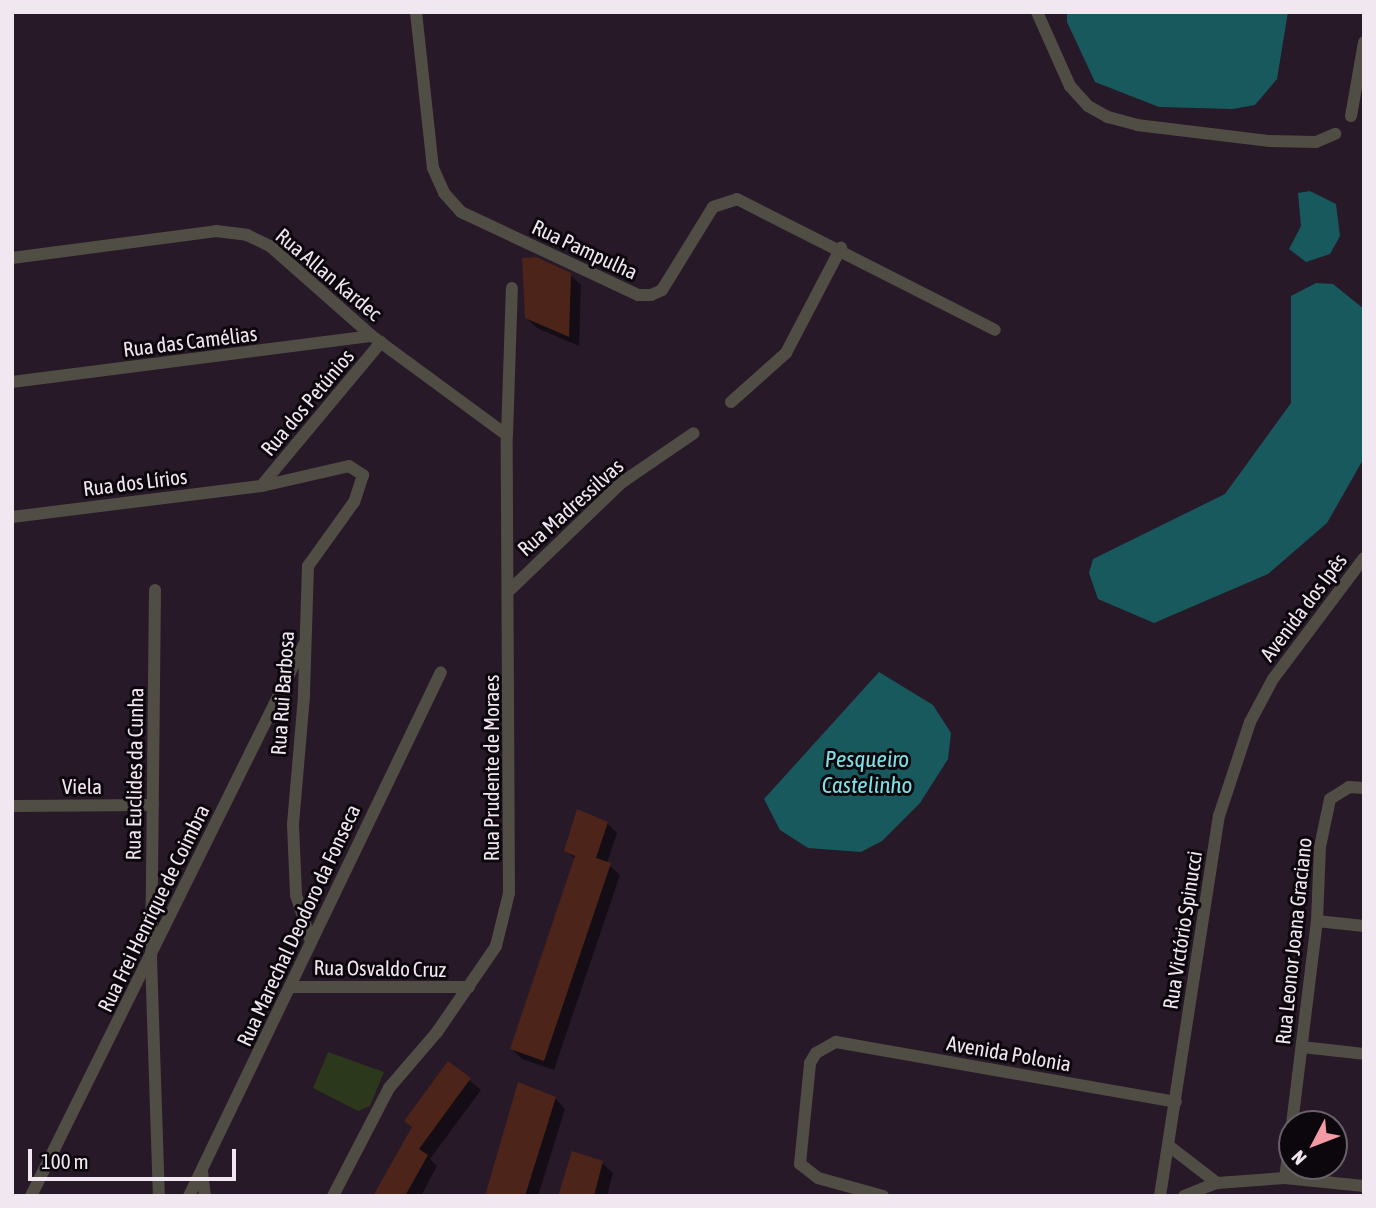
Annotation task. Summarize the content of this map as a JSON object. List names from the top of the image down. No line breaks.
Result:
{"streets":{"street":["Rua Pampulha","Rua Allan Kardec","Rua das Camélias","Rua dos Petúnios","Rua dos Lírios","Rua Madressilvas","Avenida dos Ipês","Rua Rui Barbosa","Rua Prudente de Moraes","Rua Euclides da Cunha","Viela","Rua Frei Henrique de Coimbra","Rua Marechal Deodoro da Fonseca","Rua Victório Spinucci","Rua Leonor Joana Graciano","Rua Osvaldo Cruz","Avenida Polonia"]},"crossings":[["Rua Allan Kardec","Rua das Camélias"],["Rua Allan Kardec","Rua dos Petúnios"],["Rua Allan Kardec","Rua Prudente de Moraes"],["Rua das Camélias","Rua dos Petúnios"],["Rua dos Petúnios","Rua dos Lírios"],["Rua dos Petúnios","Rua Rui Barbosa"],["Rua dos Lírios","Rua Rui Barbosa"],["Rua Madressilvas","Rua Prudente de Moraes"],["Avenida dos Ipês","Rua Victório Spinucci"],["Rua Rui Barbosa","Rua Frei Henrique de Coimbra"],["Rua Rui Barbosa","Rua Marechal Deodoro da Fonseca"],["Rua Prudente de Moraes","Rua Osvaldo Cruz"],["Rua Euclides da Cunha","Viela"],["Rua Euclides da Cunha","Rua Frei Henrique de Coimbra"],["Rua Marechal Deodoro da Fonseca","Rua Osvaldo Cruz"],["Rua Victório Spinucci","Avenida Polonia"]],"water":["Pesqueiro Castelinho"],"scale_bar":"100 m","north":"bottom left"}
